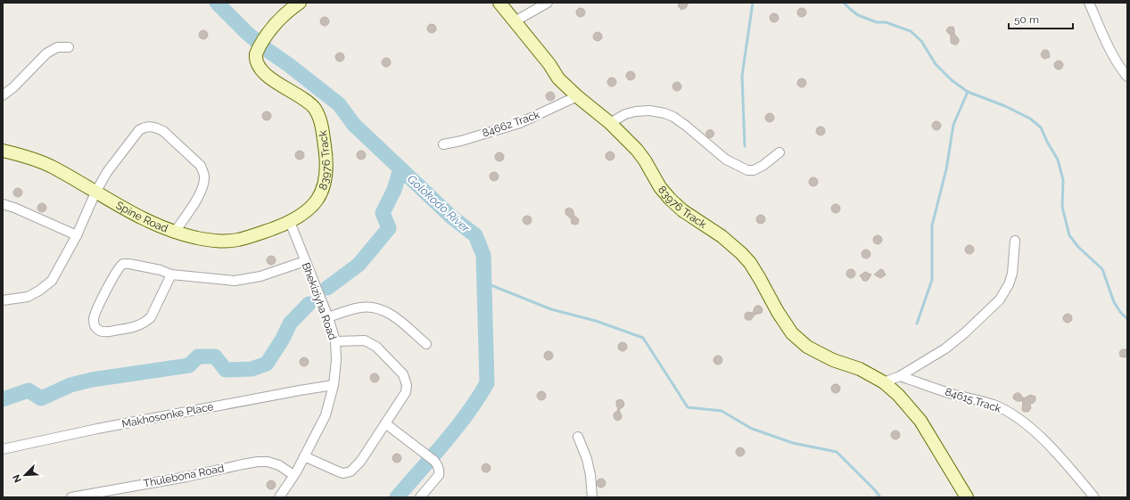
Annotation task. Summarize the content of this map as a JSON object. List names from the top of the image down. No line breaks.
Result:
{"streets":{"street":["84662 Track","83976 Track","Spine Road","Bhekiziyha Road","84615 Track","Makhosonke Place","Thulebona Road"]},"crossings":[["84662 Track","83976 Track"],["83976 Track","Spine Road"],["83976 Track","Bhekiziyha Road"],["Spine Road","Bhekiziyha Road"],["Bhekiziyha Road","Makhosonke Place"],["Bhekiziyha Road","Thulebona Road"]],"water":["Golokodo River"],"scale_bar":"50 m","north":"bottom left"}
